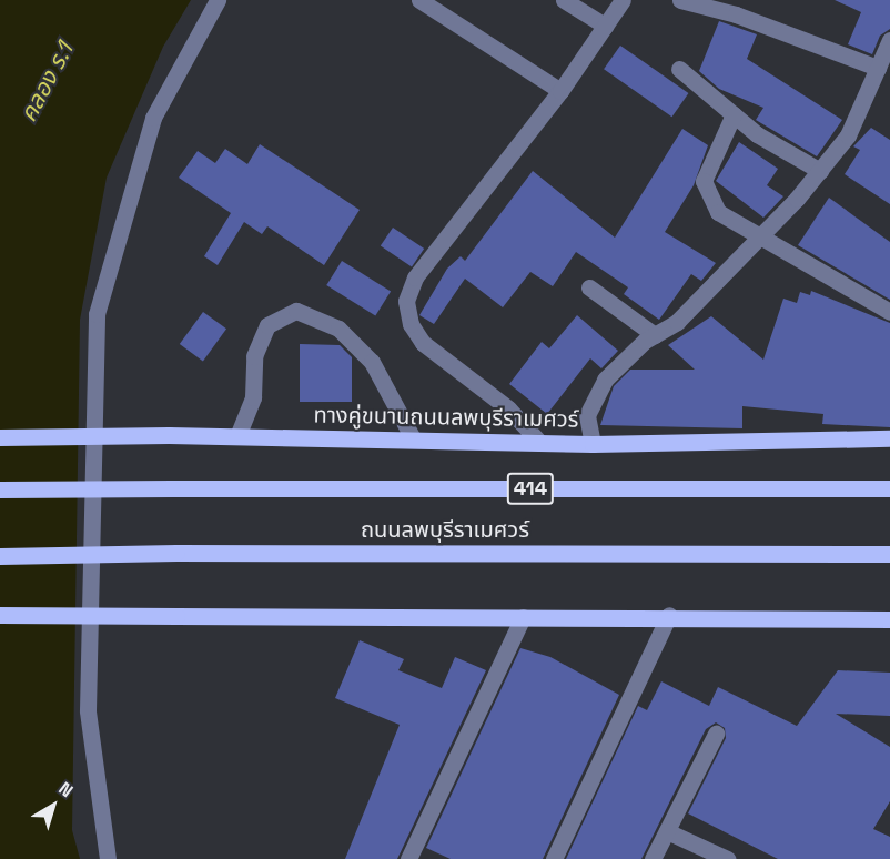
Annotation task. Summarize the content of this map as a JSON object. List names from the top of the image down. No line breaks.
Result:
{"streets":{"main road":["ทางคู่ขนานถนนลพบุรีราเมศวร์","414","ถนนลพบุรีราเมศวร์"]},"water":["คลอง ร.1"],"north":"top right"}
